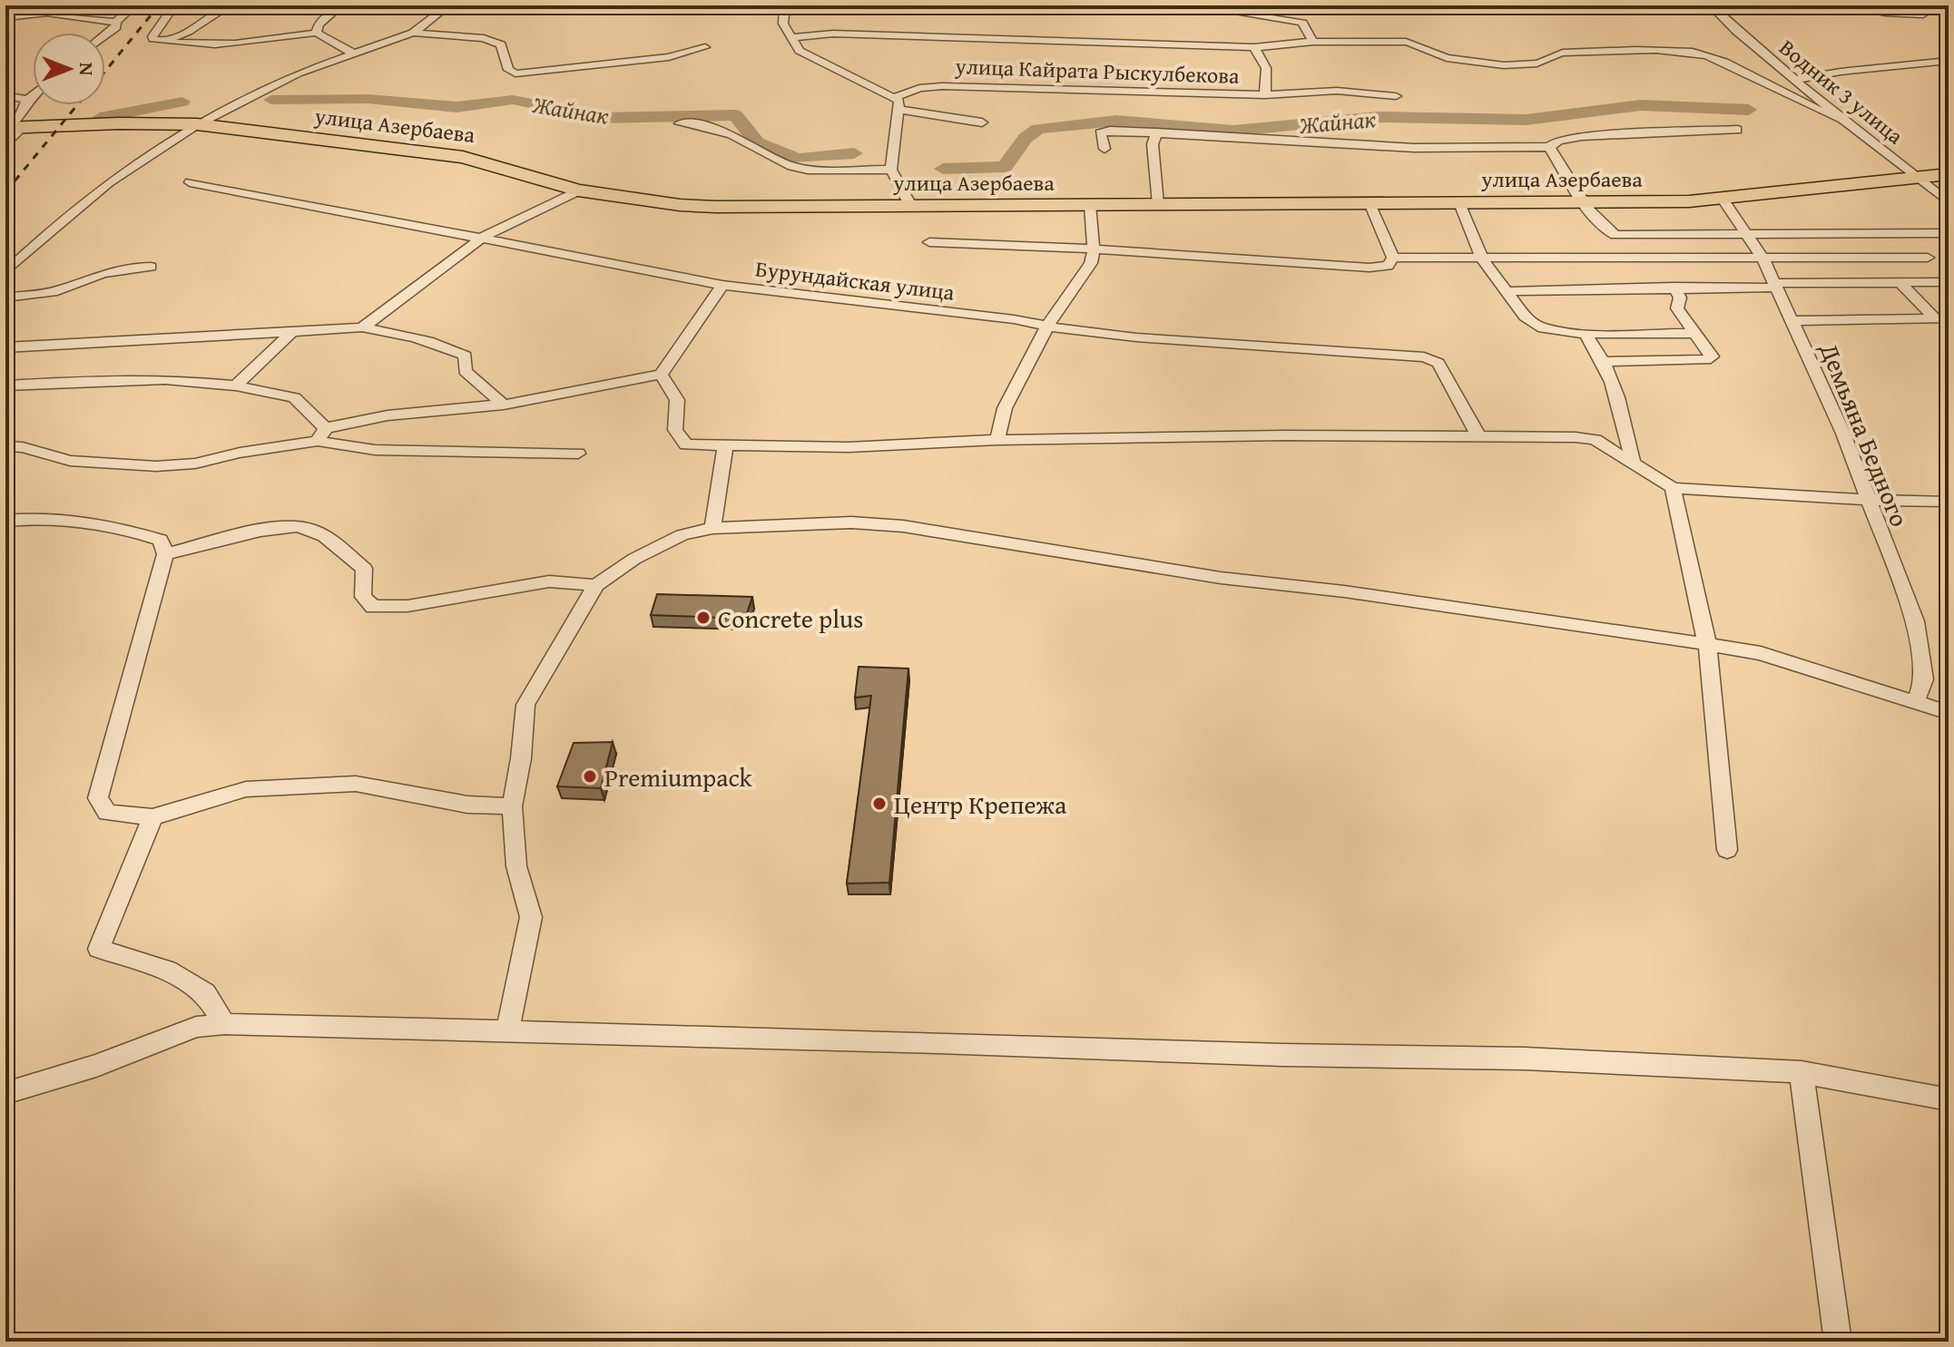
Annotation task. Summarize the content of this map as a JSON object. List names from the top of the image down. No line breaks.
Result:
{"streets":{"main road":["улица Азербаева"],"street":["улица Кайрата Рыскулбекова","Водник 3 улица","Бурундайская улица","Демьяна Бедного"]},"crossings":[["Водник 3 улица","улица Азербаева"],["улица Азербаева","Демьяна Бедного"]],"water":["Жайнак"],"places":["Concrete plus","Premiumpack","Центр Крепежа"],"north":"right"}
